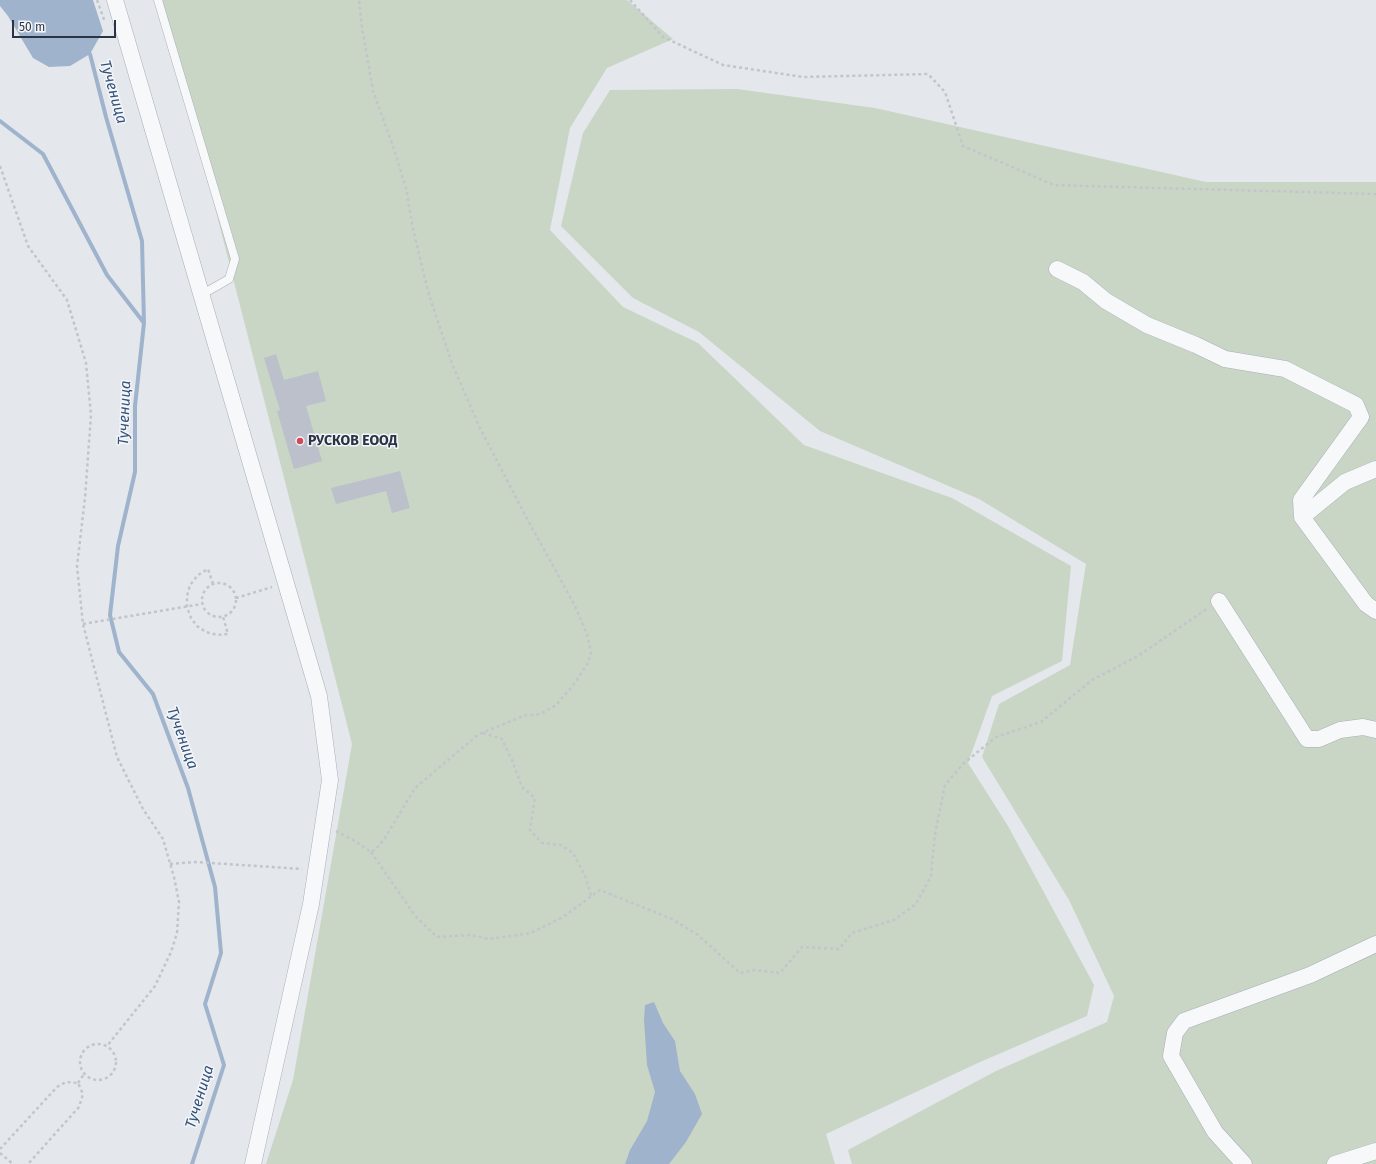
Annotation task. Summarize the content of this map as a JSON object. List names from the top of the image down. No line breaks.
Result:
{"water":["Тученица"],"places":["РУСКОВ ЕООД"],"scale_bar":"50 m"}
